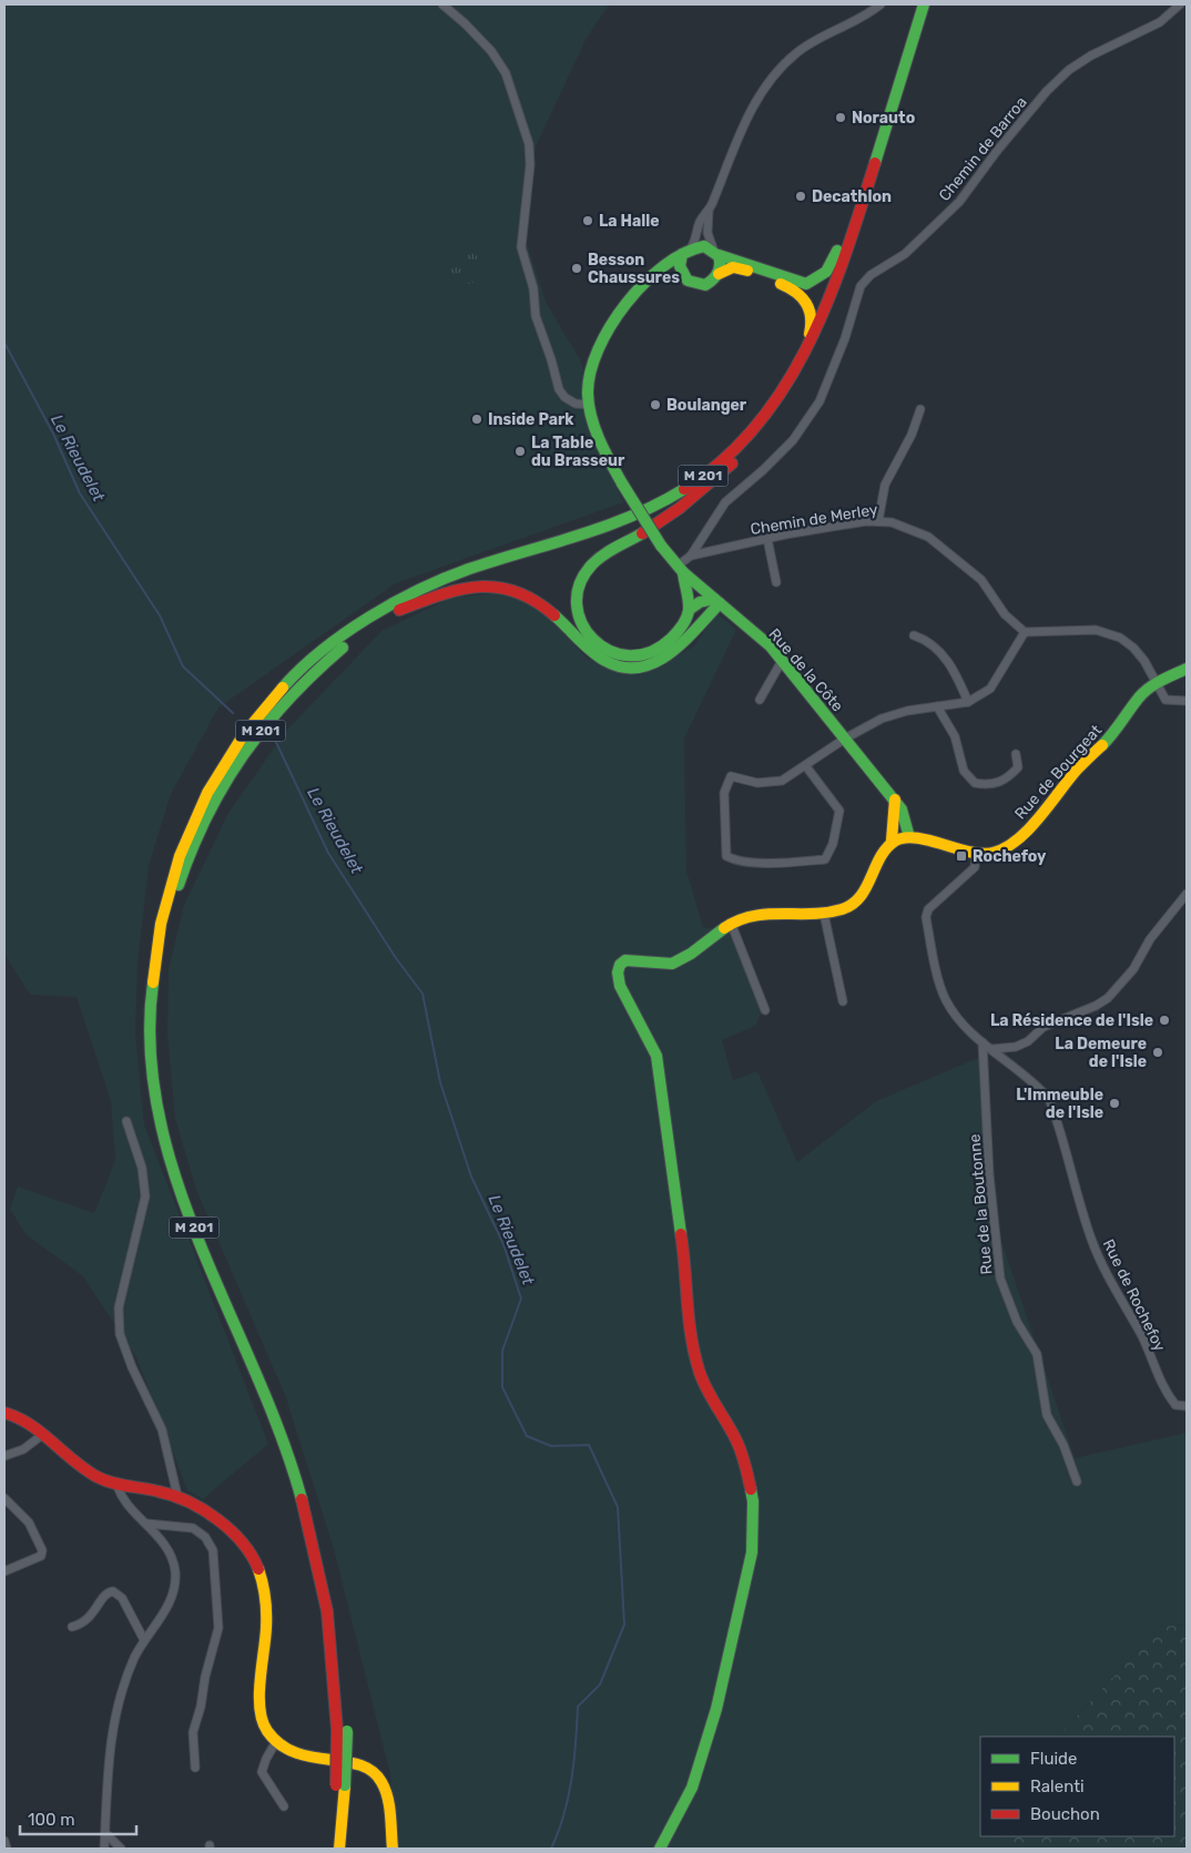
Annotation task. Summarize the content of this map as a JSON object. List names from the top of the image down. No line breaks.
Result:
{"streets":{"main road":["M 201","Rue de la Côte","Rue de Bourgeat"],"street":["Chemin de Barroa","Chemin de Merley","Rue de la Boutonne","Rue de Rochefoy"]},"crossings":[["Chemin de Barroa","Chemin de Merley"],["Chemin de Merley","Rue de la Côte"],["Rue de Bourgeat","Rue de Rochefoy"],["Rue de la Boutonne","Rue de Rochefoy"]],"water":["Le Rieudelet"],"places":{"other":["Norauto","Decathlon","La Halle","Besson Chaussures","Boulanger","Inside Park","La Table du Brasseur","La Résidence de l'Isle","La Demeure de l'Isle","L'Immeuble de l'Isle"],"transit":["Rochefoy"]},"legend":["Fluide","Ralenti","Bouchon"],"scale_bar":"100 m"}
